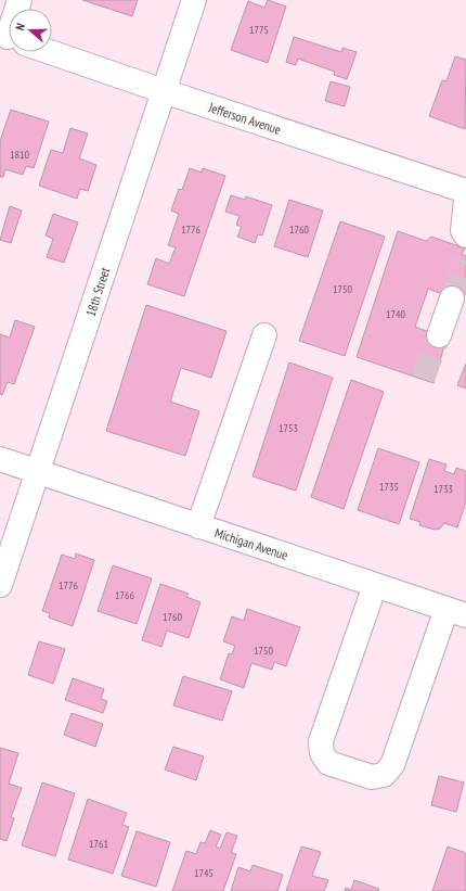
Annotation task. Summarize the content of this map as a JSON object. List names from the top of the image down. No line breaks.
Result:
{"streets":{"street":["Jefferson Avenue","18th Street","Michigan Avenue"]},"crossings":[["Jefferson Avenue","18th Street"],["18th Street","Michigan Avenue"]],"house_numbers":["1775","1810","1776","1760","1750","1740","1753","1735","1733","1776","1766","1760","1750","1761","1745"],"north":"left"}
